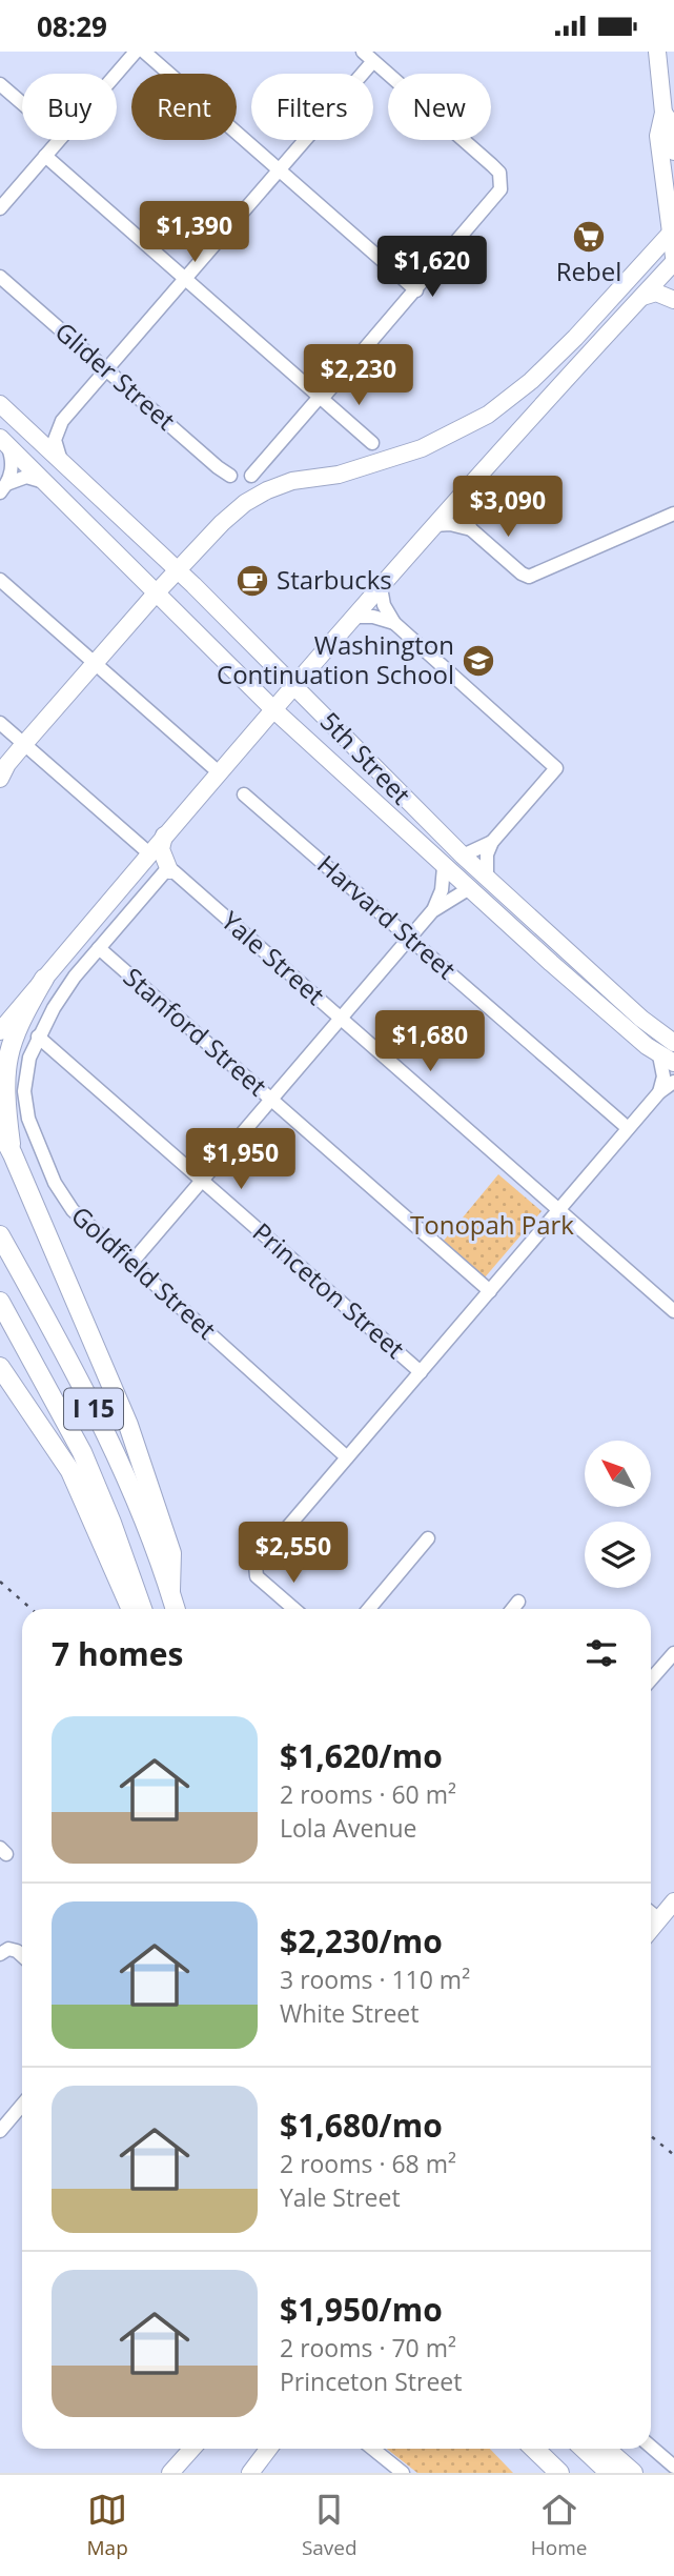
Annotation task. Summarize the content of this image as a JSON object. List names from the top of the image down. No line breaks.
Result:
{"streets":{"highway":["I 15"],"main road":["5th Street"],"street":["Glider Street","Harvard Street","Yale Street","Stanford Street","Goldfield Street","Princeton Street"]},"crossings":[["Yale Street","Goldfield Street"],["Stanford Street","Goldfield Street"],["Goldfield Street","Princeton Street"]],"parks":["Tonopah Park"],"places":{"supermarket":["Rebel"],"cafe":["Starbucks"],"school or university":["Washington Continuation School"]},"north":"top left","page":{"status":"08:29","chip":["Buy","Rent","Filters","New"],"price":["$1,390","$1,620","$2,230","$3,090","$1,680","$1,950","$2,550"],"heading":"7 homes","list":[{"name":"$1,620/mo","note":"2 rooms · 60 m² · Lola Avenue"},{"name":"$2,230/mo","note":"3 rooms · 110 m² · White Street"},{"name":"$1,680/mo","note":"2 rooms · 68 m² · Yale Street"},{"name":"$1,950/mo","note":"2 rooms · 70 m² · Princeton Street"}],"tabs":["Map","Saved","Home"]}}
